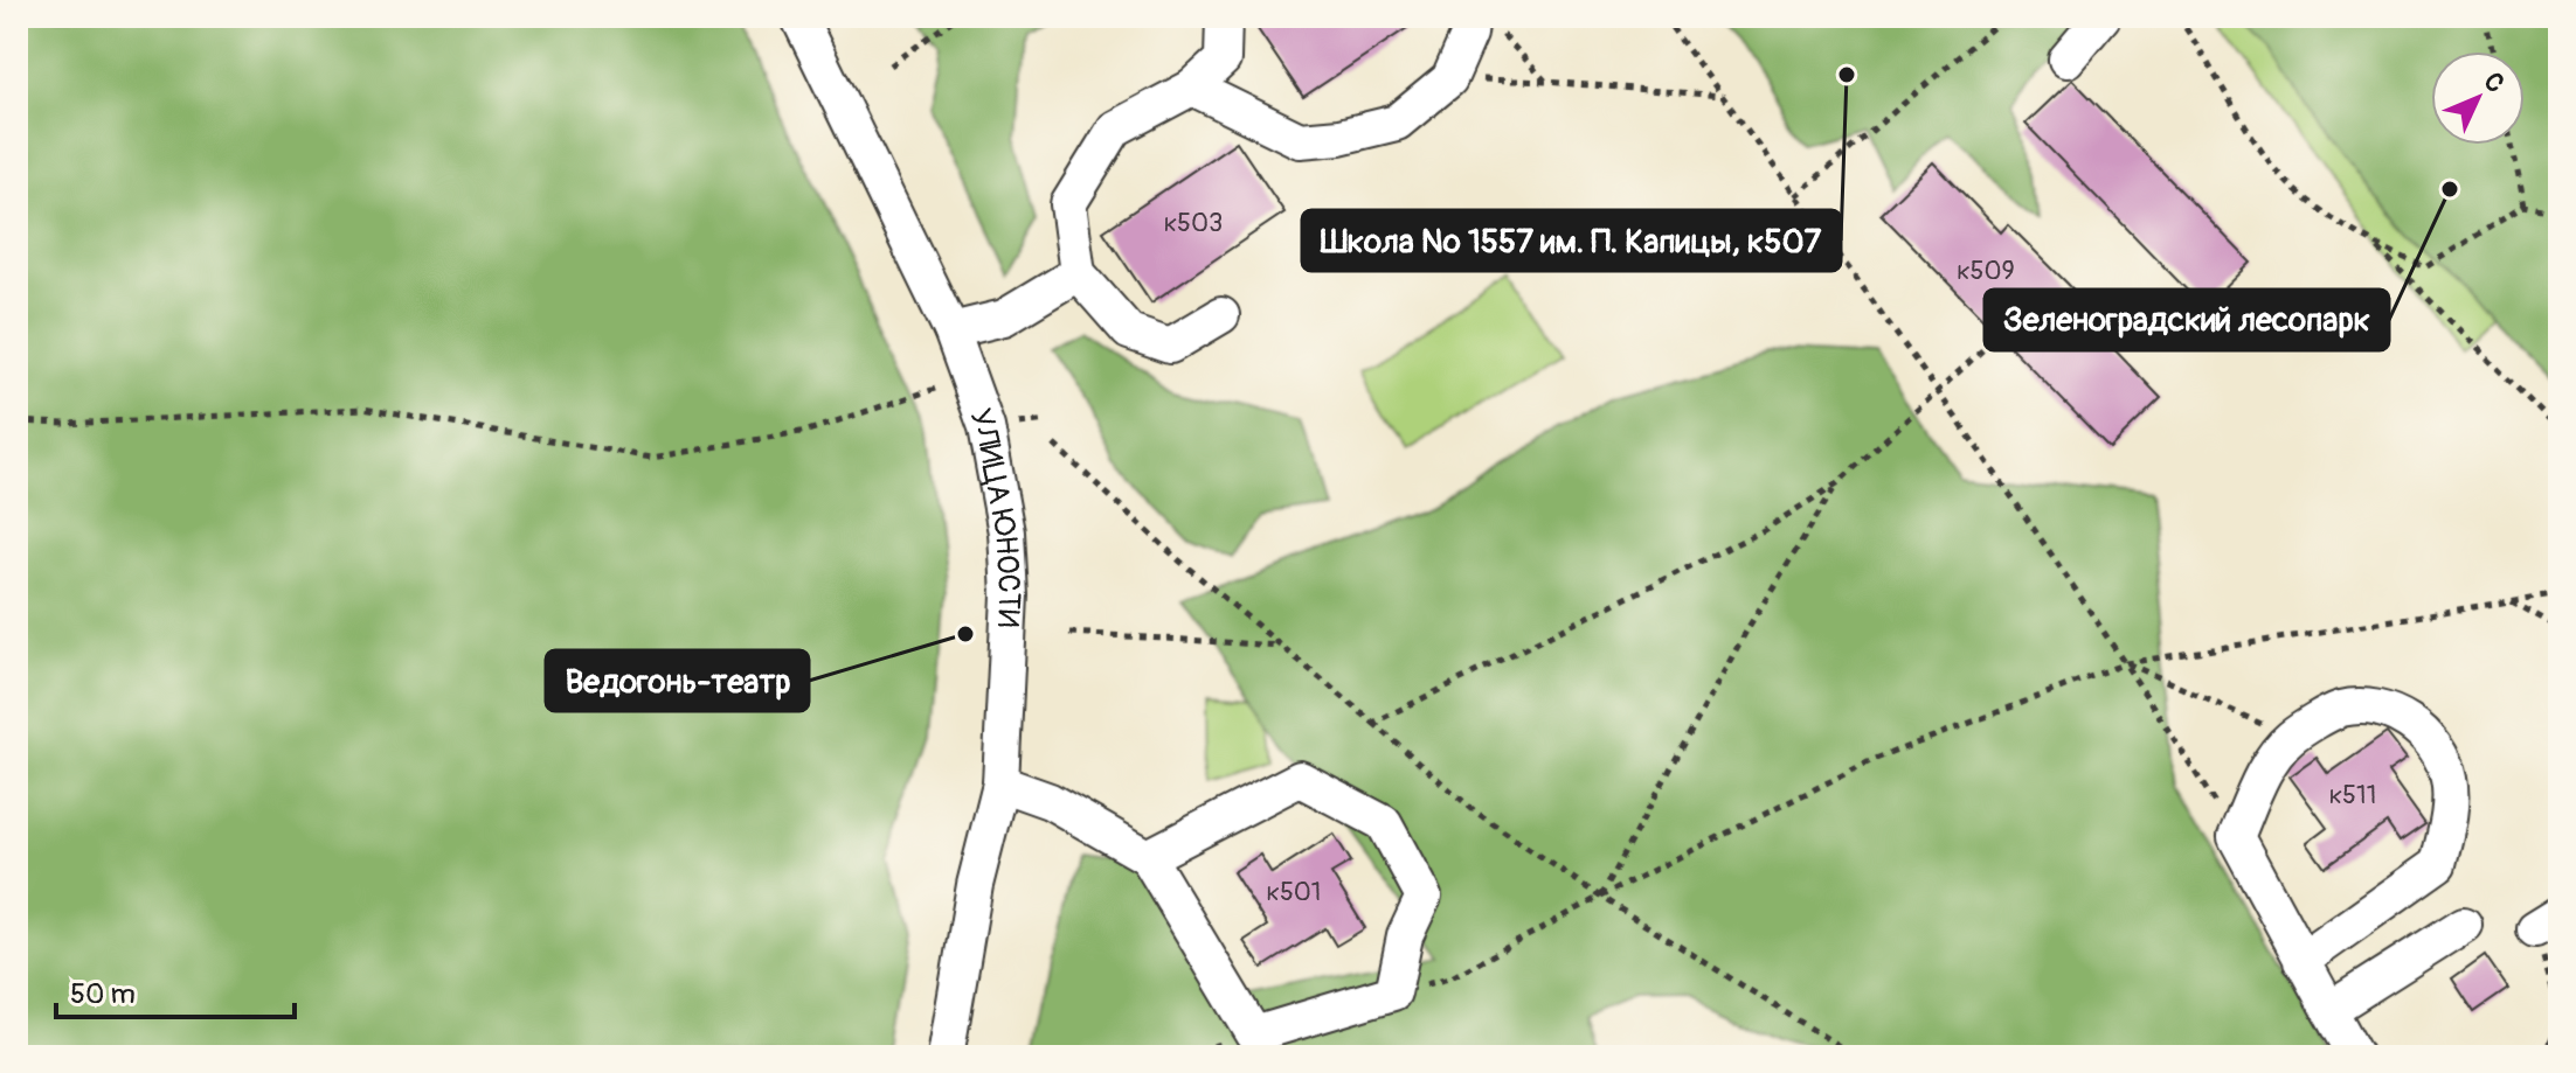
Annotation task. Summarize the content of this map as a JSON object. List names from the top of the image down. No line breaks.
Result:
{"streets":{"street":["УЛИЦА ЮНОСТИ"]},"places":["Школа № 1557 им. П. Капицы, к507","Зеленоградский лесопарк","Ведогонь-театр"],"house_numbers":["к503","к509","к511","к501"],"scale_bar":"50 m","north":"top right"}
